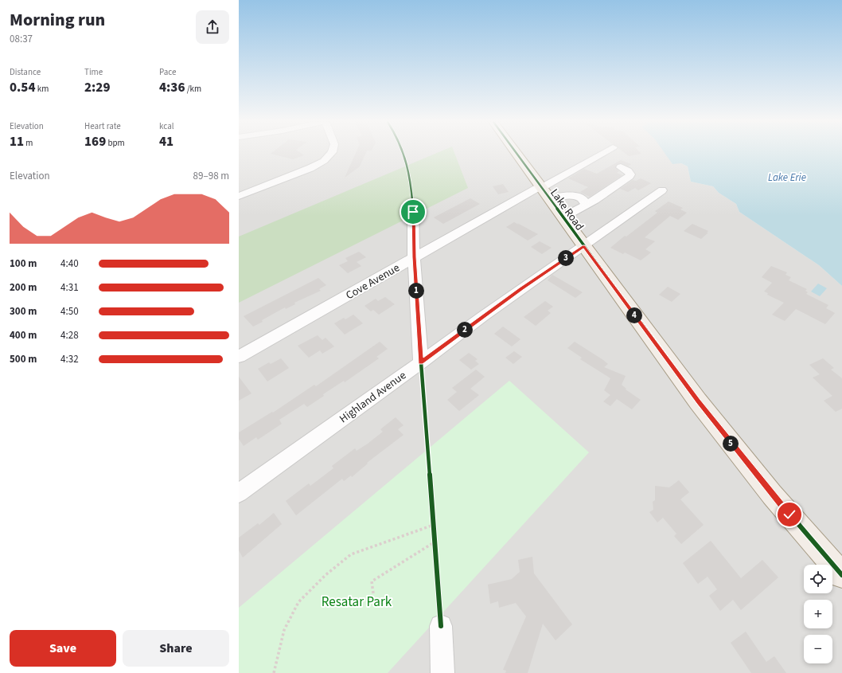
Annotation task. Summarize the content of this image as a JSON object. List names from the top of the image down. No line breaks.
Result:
{"streets":{"main road":["Lake Road"],"street":["Cove Avenue","Highland Avenue"]},"crossings":[["Lake Road","Cove Avenue"],["Lake Road","Highland Avenue"]],"water":["Lake Erie"],"parks":["Resatar Park"],"page":{"heading":["Morning run","08:37"],"stats":[["Distance","0.54 km"],["Time","2:29"],["Pace","4:36 /km"],["Elevation","11 m"],["Heart rate","169 bpm"],["kcal","41"]],"chart":["Elevation","89–98 m"],"pins":["3","1","4","2","5"],"list":[{"name":"100 m","note":"4:40"},{"name":"200 m","note":"4:31"},{"name":"300 m","note":"4:50"},{"name":"400 m","note":"4:28"},{"name":"500 m","note":"4:32"}],"map_buttons":["+","−"],"buttons":["Save","Share"]}}
